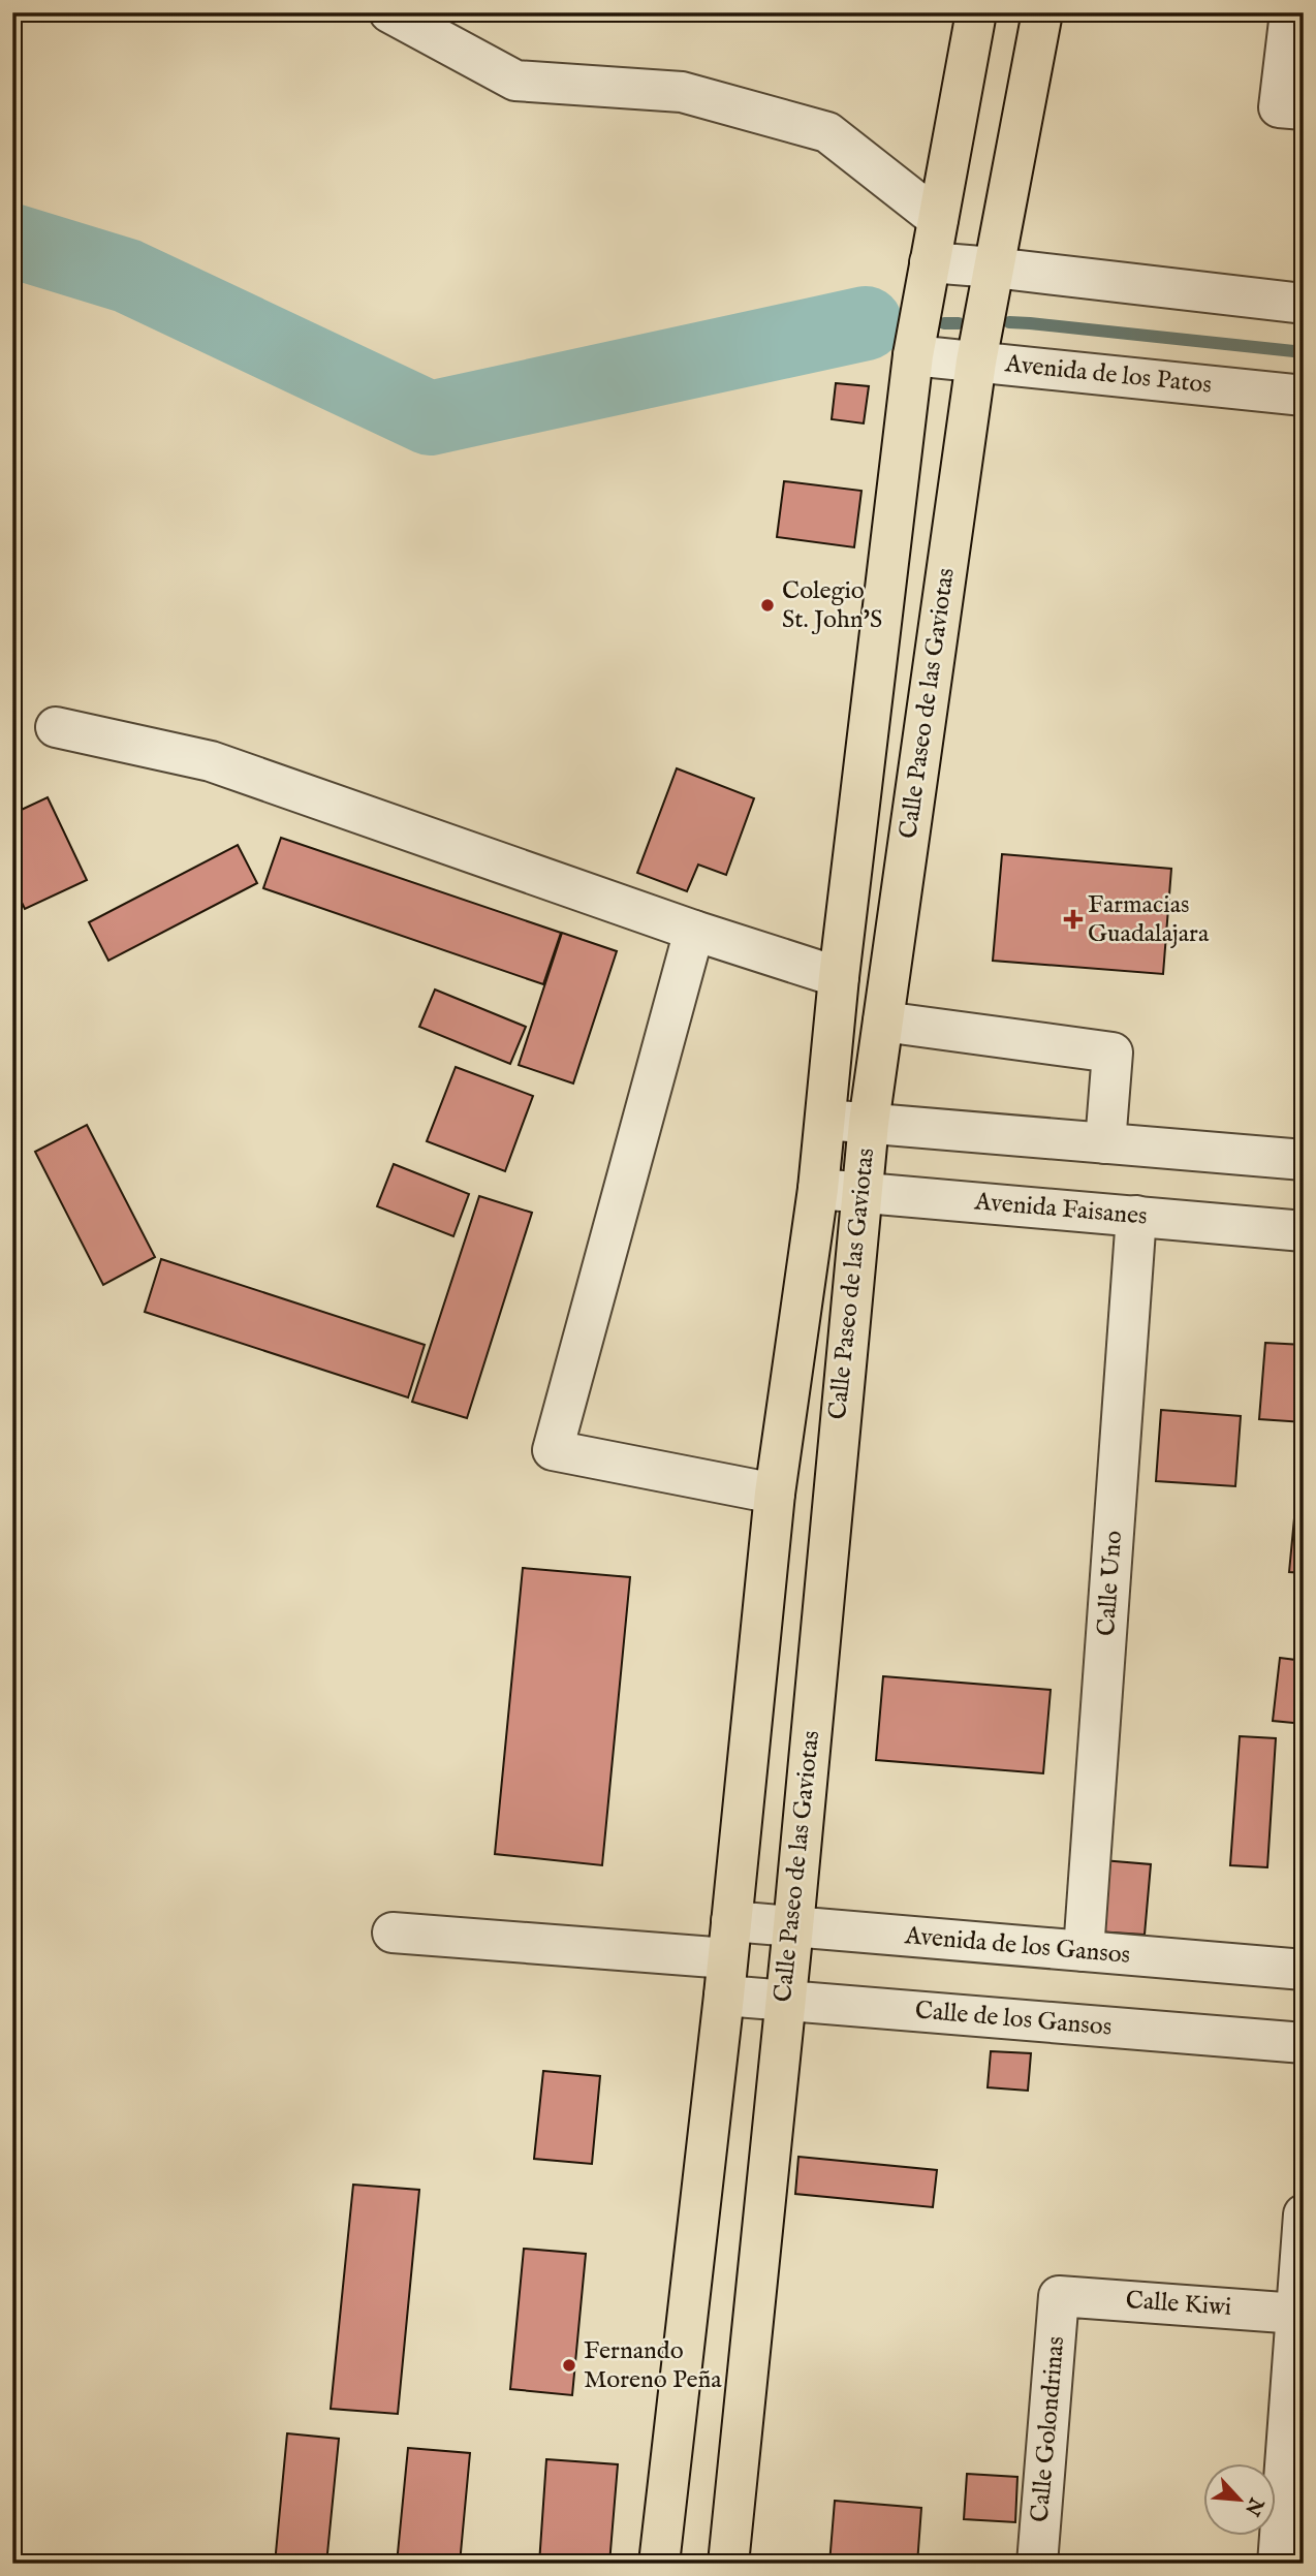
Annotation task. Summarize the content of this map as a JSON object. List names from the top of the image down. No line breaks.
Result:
{"streets":{"main road":["Calle Paseo de las Gaviotas"],"street":["Avenida de los Patos","Avenida Faisanes","Calle Uno","Avenida de los Gansos","Calle de los Gansos","Calle Kiwi","Calle Golondrinas"]},"crossings":[["Avenida de los Patos","Calle Paseo de las Gaviotas"],["Calle Paseo de las Gaviotas","Avenida Faisanes"],["Calle Paseo de las Gaviotas","Avenida de los Gansos"],["Calle Paseo de las Gaviotas","Calle de los Gansos"],["Avenida Faisanes","Calle Uno"],["Calle Uno","Avenida de los Gansos"],["Avenida de los Gansos","Calle de los Gansos"],["Calle Kiwi","Calle Golondrinas"]],"places":{"other":["Colegio St. John'S","Fernando Moreno Peña"],"health":["Farmacias Guadalajara"]},"north":"bottom right"}
